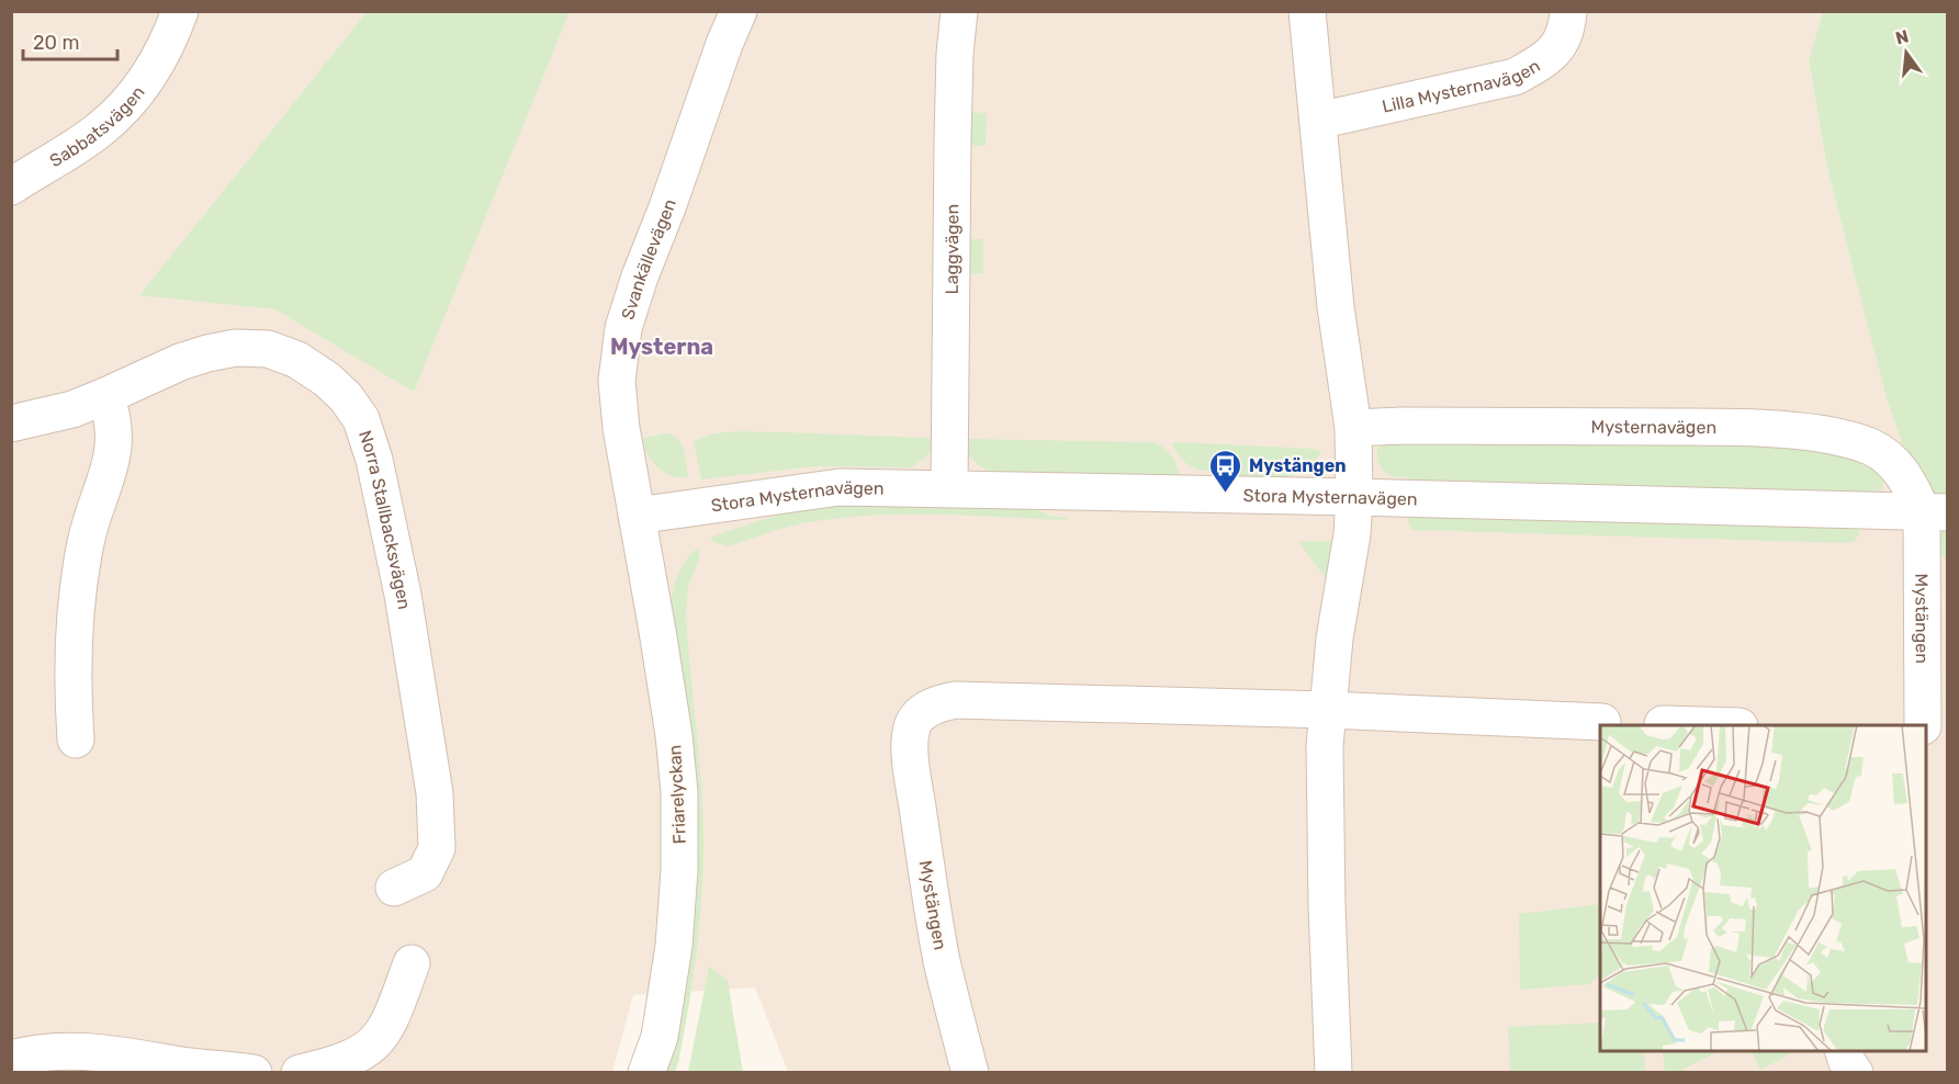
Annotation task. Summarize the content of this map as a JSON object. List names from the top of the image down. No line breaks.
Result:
{"streets":{"street":["Lilla Mysternavägen","Sabbatsvägen","Laggvägen","Svankällevägen","Mysternavägen","Stora Mysternavägen","Norra Stallbacksvägen","Mystängen","Friarelyckan"]},"crossings":[["Laggvägen","Stora Mysternavägen"],["Svankällevägen","Stora Mysternavägen"],["Svankällevägen","Friarelyckan"],["Mysternavägen","Stora Mysternavägen"],["Mysternavägen","Mystängen"],["Stora Mysternavägen","Mystängen"],["Stora Mysternavägen","Friarelyckan"]],"districts":["Mysterna"],"places":{"bus stop":["Mystängen"]},"scale_bar":"20 m","north":"top"}
